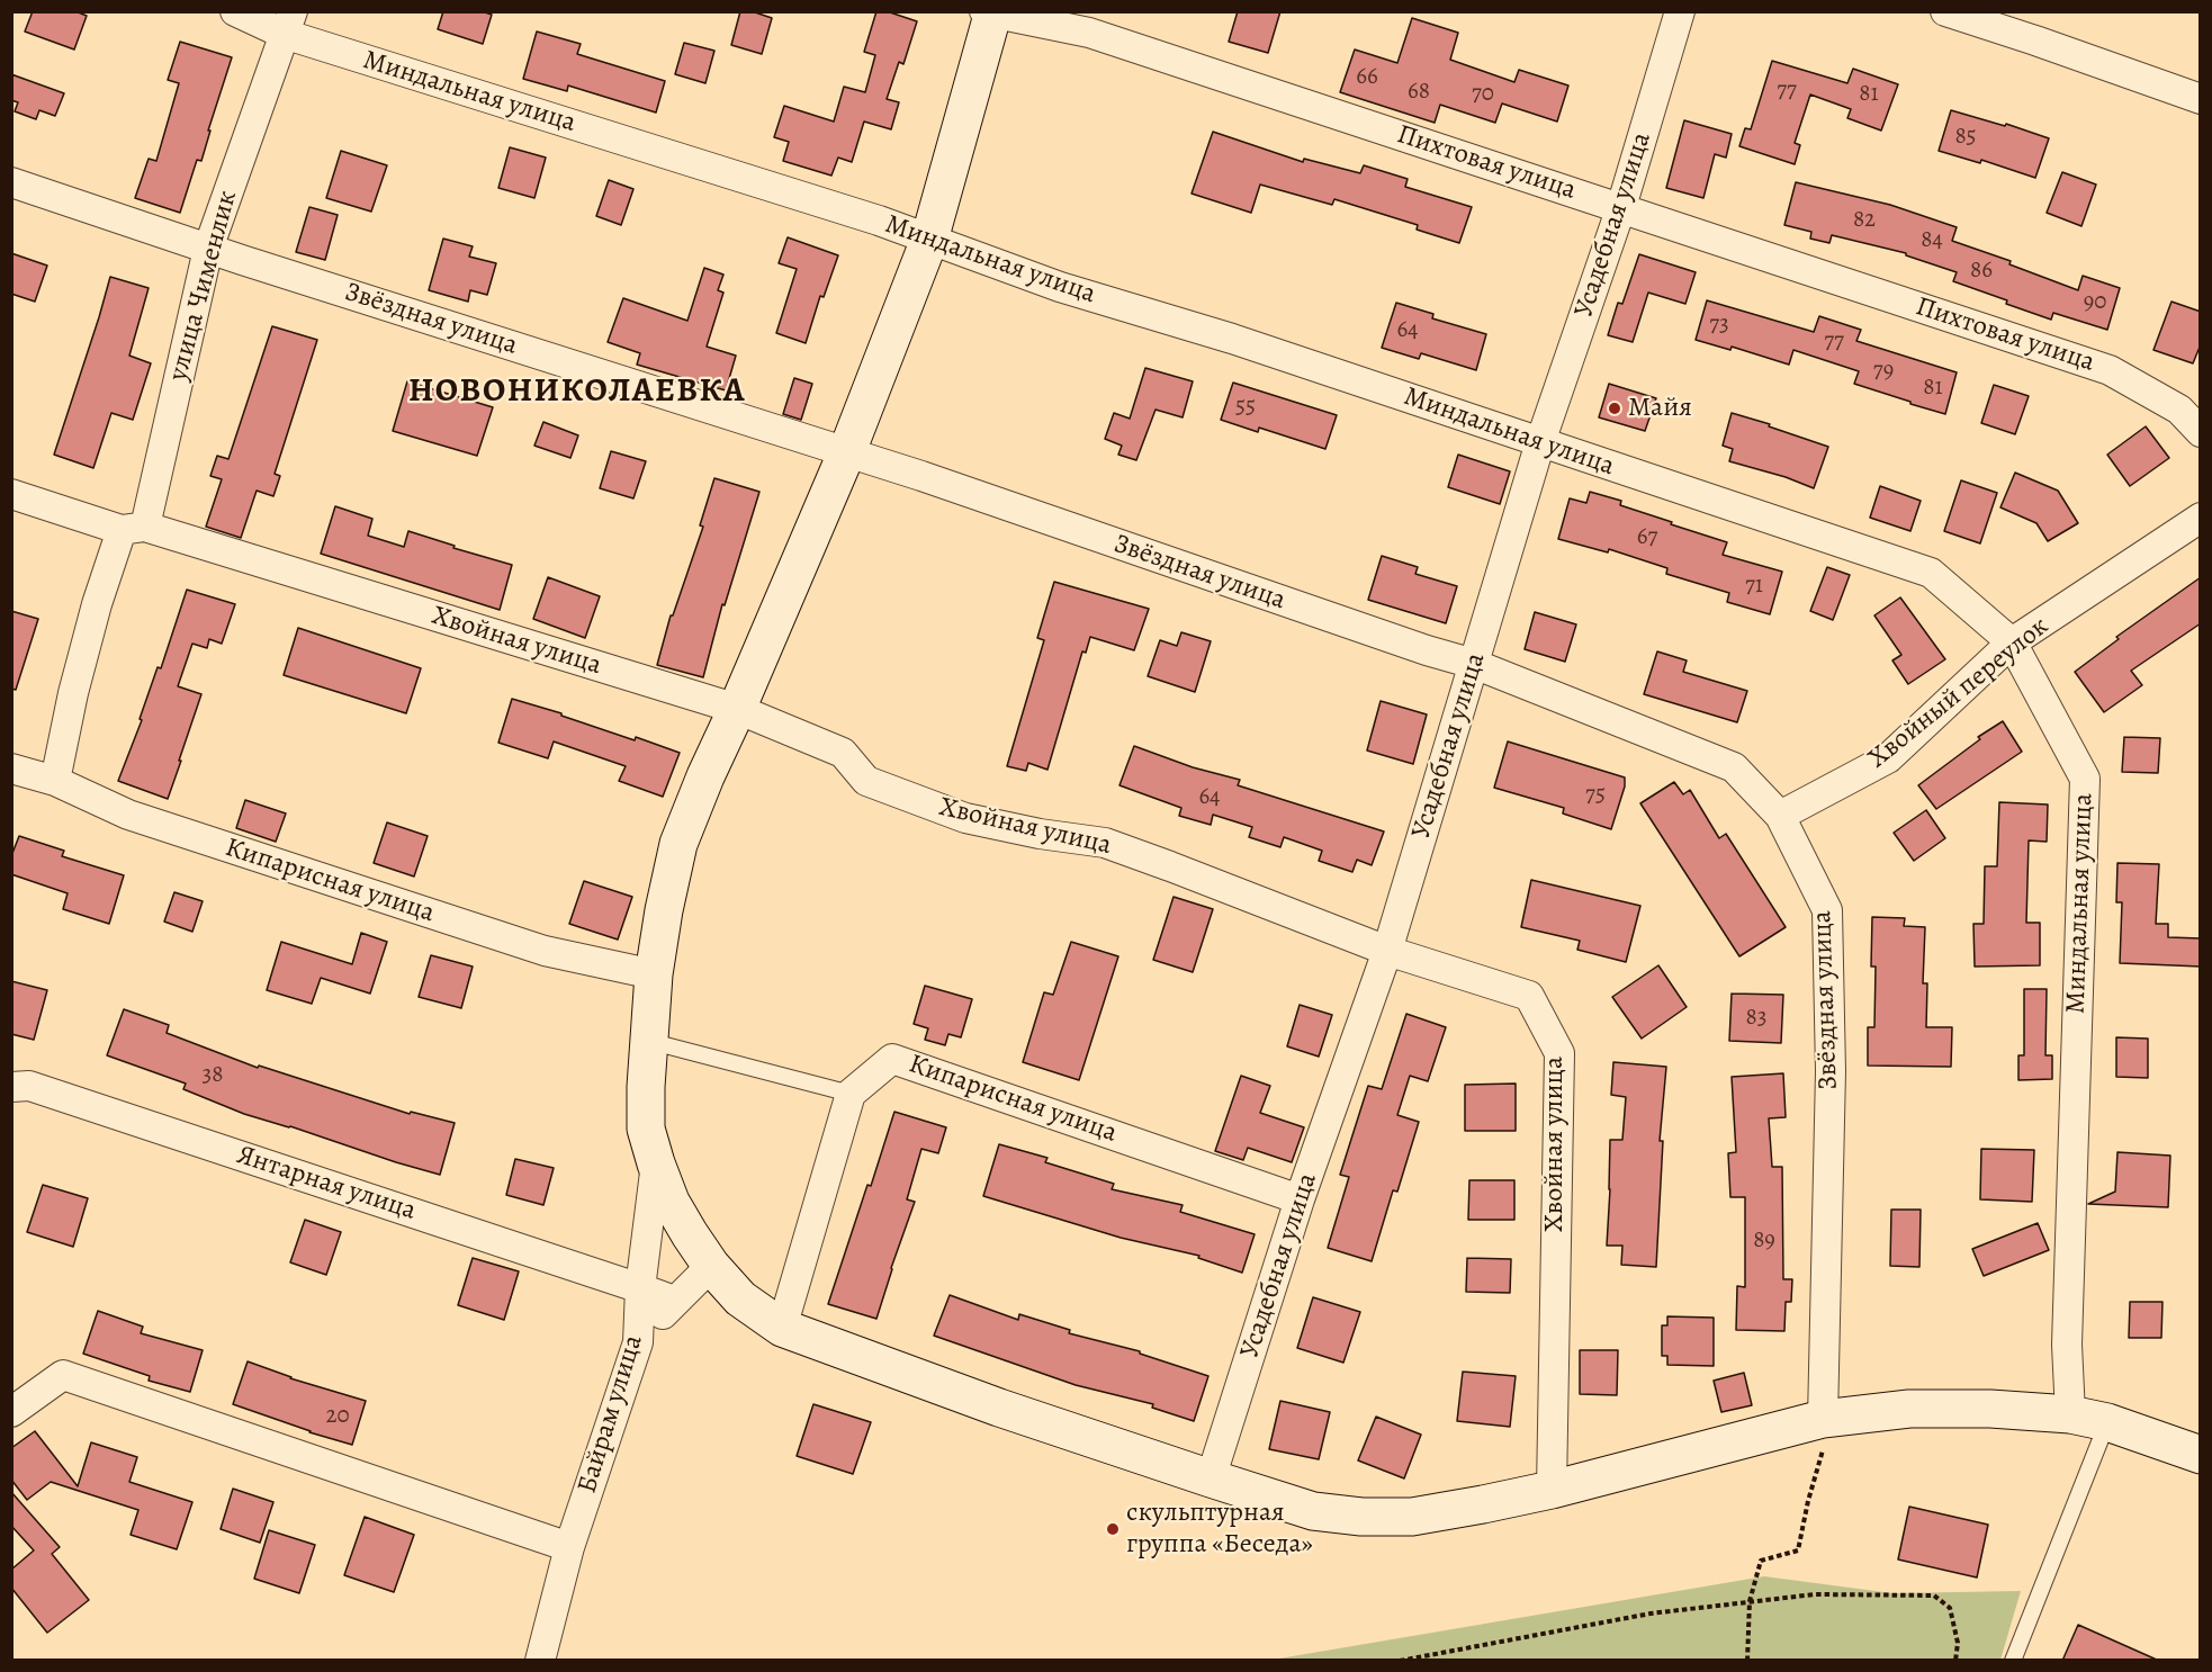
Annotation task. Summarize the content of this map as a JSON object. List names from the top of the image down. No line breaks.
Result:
{"streets":{"street":["Миндальная улица","Пихтовая улица","Усадебная улица","улица Чименлик","Звёздная улица","Хвойная улица","Хвойный переулок","Кипарисная улица","Янтарная улица","Байрам улица"]},"crossings":[["Миндальная улица","Усадебная улица"],["Миндальная улица","улица Чименлик"],["Миндальная улица","Хвойный переулок"],["Пихтовая улица","Усадебная улица"],["Усадебная улица","Звёздная улица"],["Усадебная улица","Хвойная улица"],["Усадебная улица","Кипарисная улица"],["улица Чименлик","Звёздная улица"],["улица Чименлик","Хвойная улица"],["улица Чименлик","Кипарисная улица"],["Звёздная улица","Хвойный переулок"],["Янтарная улица","Байрам улица"]],"districts":["НОВОНИКОЛАЕВКА"],"places":["Майя","скульптурная группа «Беседа»"],"house_numbers":["66","77","68","70","81","85","82","84","86","90","73","64","77","79","81","55","67","71","75","64","83","38","89","20"]}
